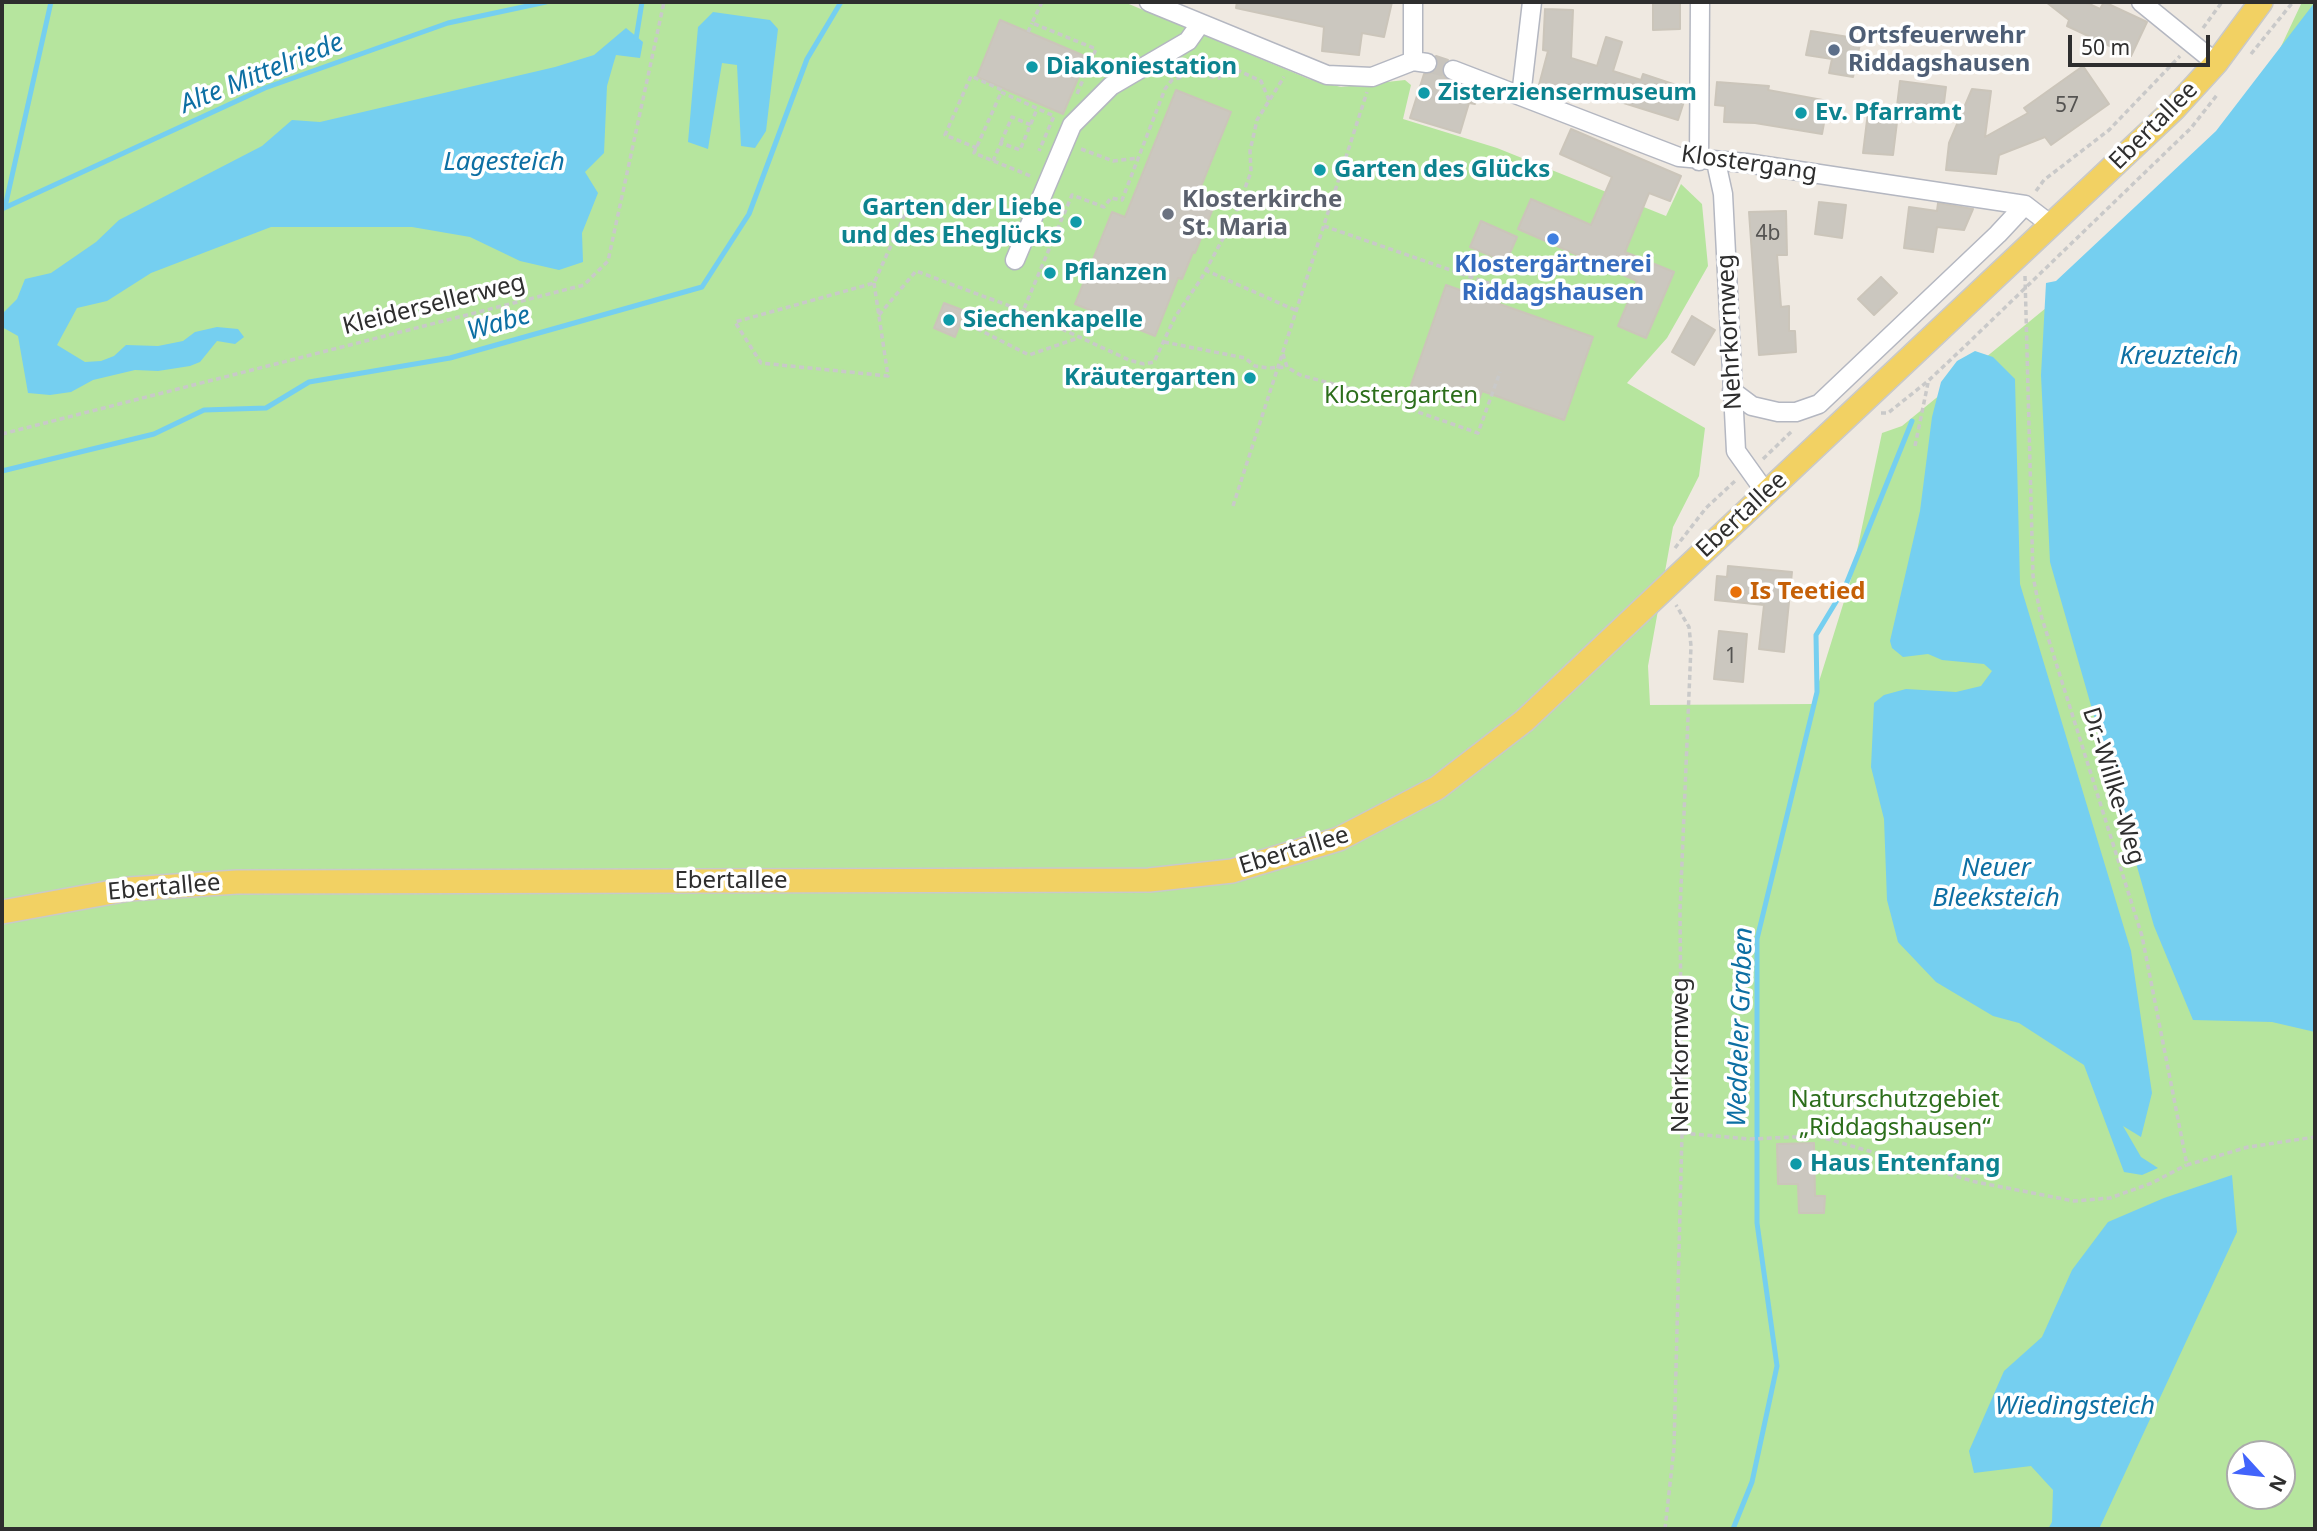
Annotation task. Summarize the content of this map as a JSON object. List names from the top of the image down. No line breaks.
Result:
{"streets":{"main road":["Ebertallee"],"street":["Klostergang","Nehrkornweg"],"path":["Kleidersellerweg","Dr.-Willke-Weg"]},"crossings":[["Ebertallee","Klostergang"],["Ebertallee","Nehrkornweg"],["Klostergang","Nehrkornweg"]],"water":["Alte Mittelriede","Lagesteich","Wabe","Kreuzteich","Neuer Bleeksteich","Weddeler Graben","Wiedingsteich"],"parks":["Klostergarten","Naturschutzgebiet „Riddagshausen“"],"places":["Ortsfeuerwehr Riddagshausen","Diakoniestation","Zisterziensermuseum","Ev. Pfarramt","Garten des Glücks","Klosterkirche St. Maria","Garten der Liebe und des Eheglücks","Klostergärtnerei Riddagshausen","Pflanzen","Siechenkapelle","Kräutergarten","Is Teetied","Haus Entenfang"],"house_numbers":["57","4b","1"],"scale_bar":"50 m","north":"bottom right"}
